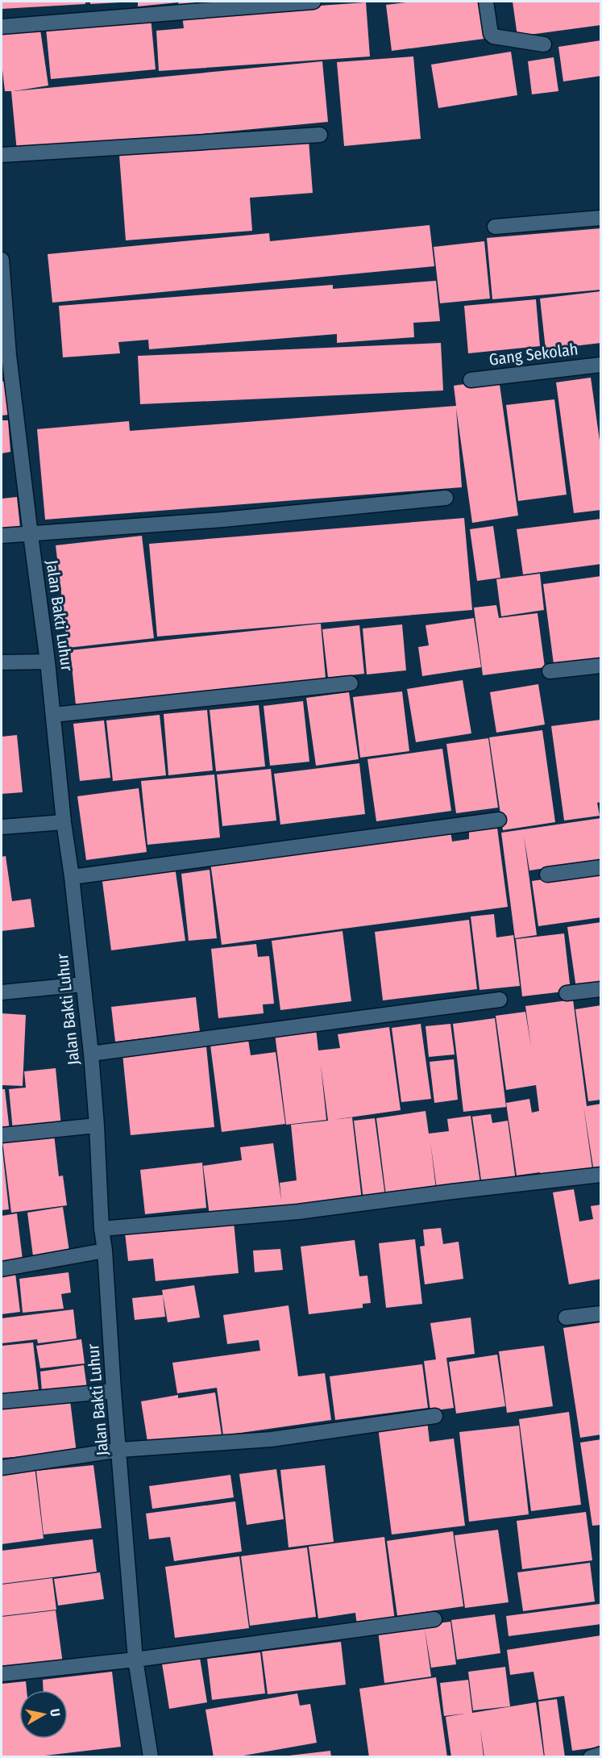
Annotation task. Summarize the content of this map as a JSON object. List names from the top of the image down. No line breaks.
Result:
{"streets":{"street":["Gang Sekolah","Jalan Bakti Luhur"]},"north":"right"}
